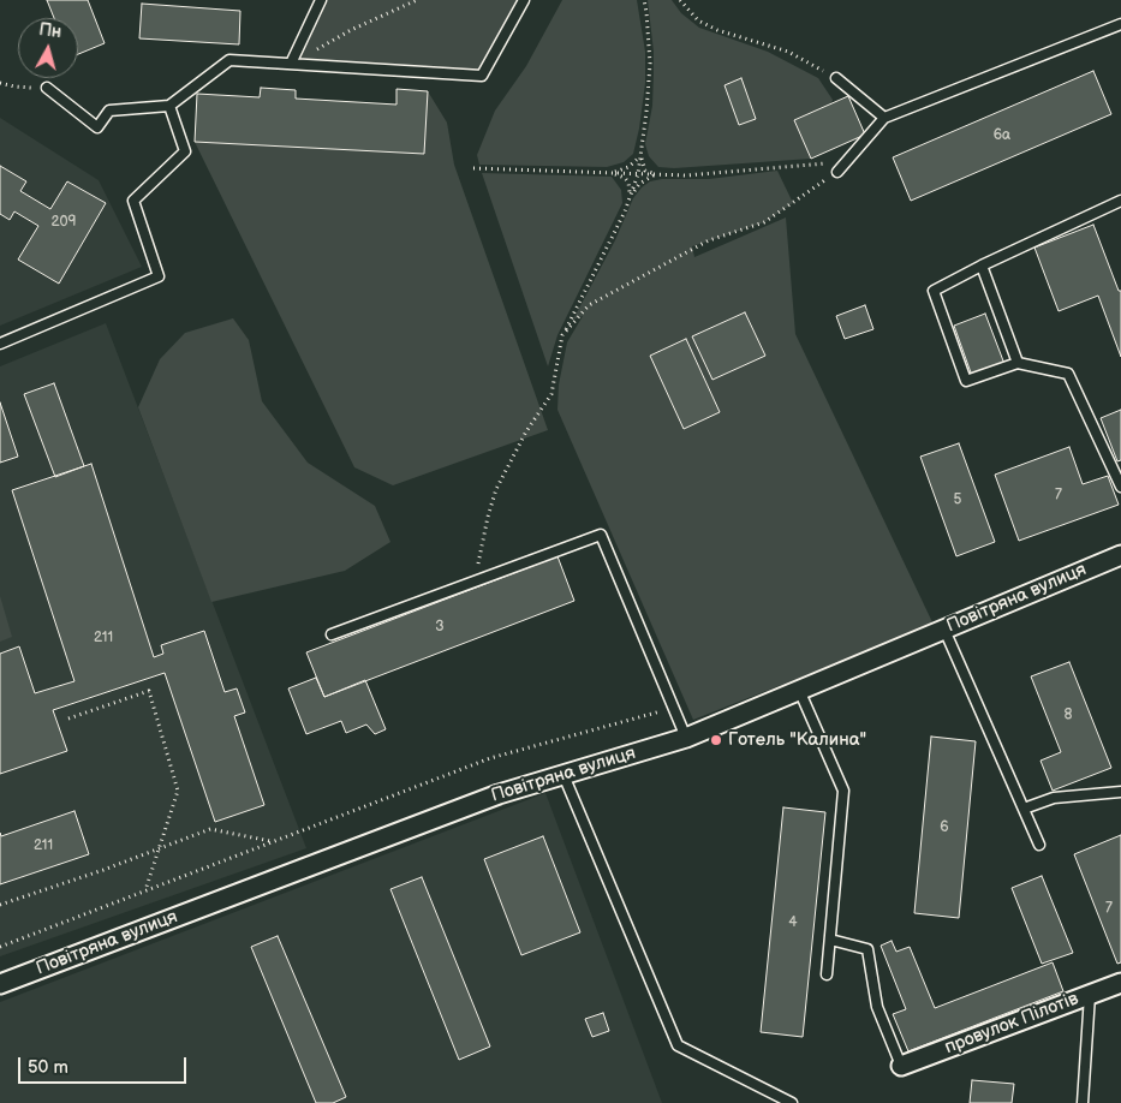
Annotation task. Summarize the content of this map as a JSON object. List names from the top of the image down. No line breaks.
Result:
{"streets":{"street":["Повітряна вулиця","провулок Пілотів"]},"places":["Готель \"Калина\""],"house_numbers":["6а","209","7","5","3","211","8","6","211","7","4"],"scale_bar":"50 m","north":"top"}
